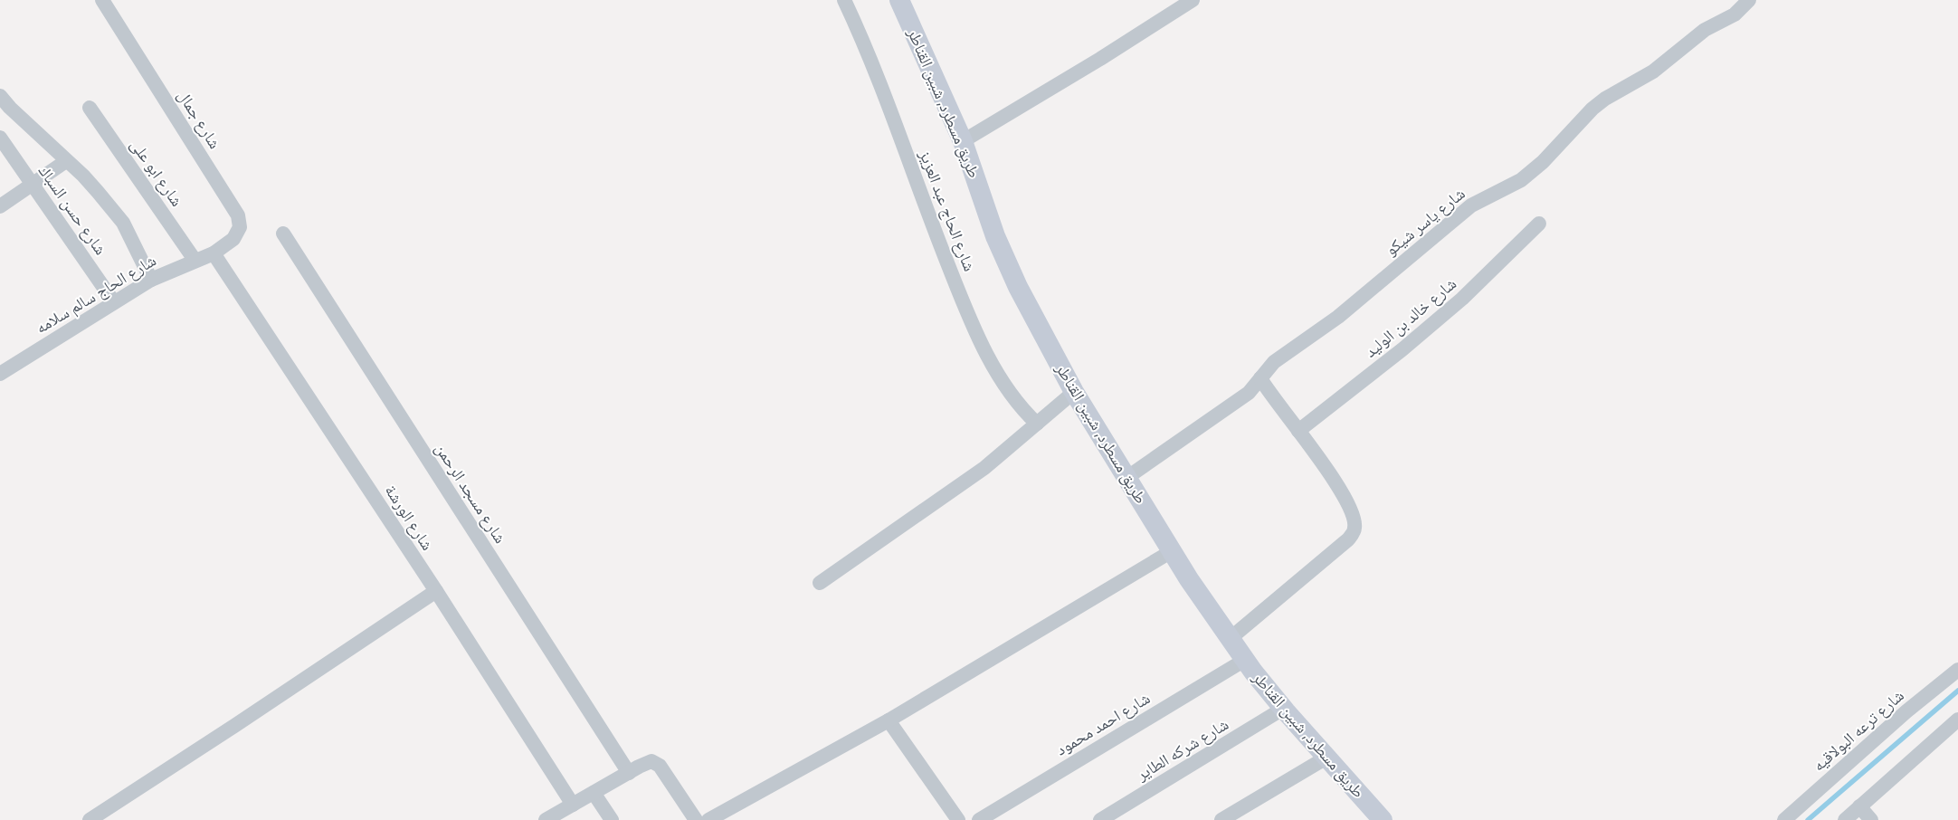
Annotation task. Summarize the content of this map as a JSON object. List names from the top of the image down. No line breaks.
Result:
{"streets":{"main road":["طريق مسطرد, شبين القناطر"],"street":["شارع جمال","شارع ابو على","شارع حسن السباك","شارع الحاج عبد العزيز","شارع ياسر شيكو","شارع الحاج سالم سلامه","شارع خالد بن الوليد","شارع مسجد الرحمن","شارع الورشة","شارع احمد محمود","شارع ترعه البولاقيه","شارع شركه الطاير"]},"crossings":[["طريق مسطرد, شبين القناطر","شارع ياسر شيكو"],["طريق مسطرد, شبين القناطر","شارع احمد محمود"],["طريق مسطرد, شبين القناطر","شارع شركه الطاير"],["شارع جمال","شارع الحاج سالم سلامه"],["شارع جمال","شارع الورشة"],["شارع ابو على","شارع الحاج سالم سلامه"],["شارع حسن السباك","شارع الحاج سالم سلامه"],["شارع الحاج سالم سلامه","شارع الورشة"]]}
